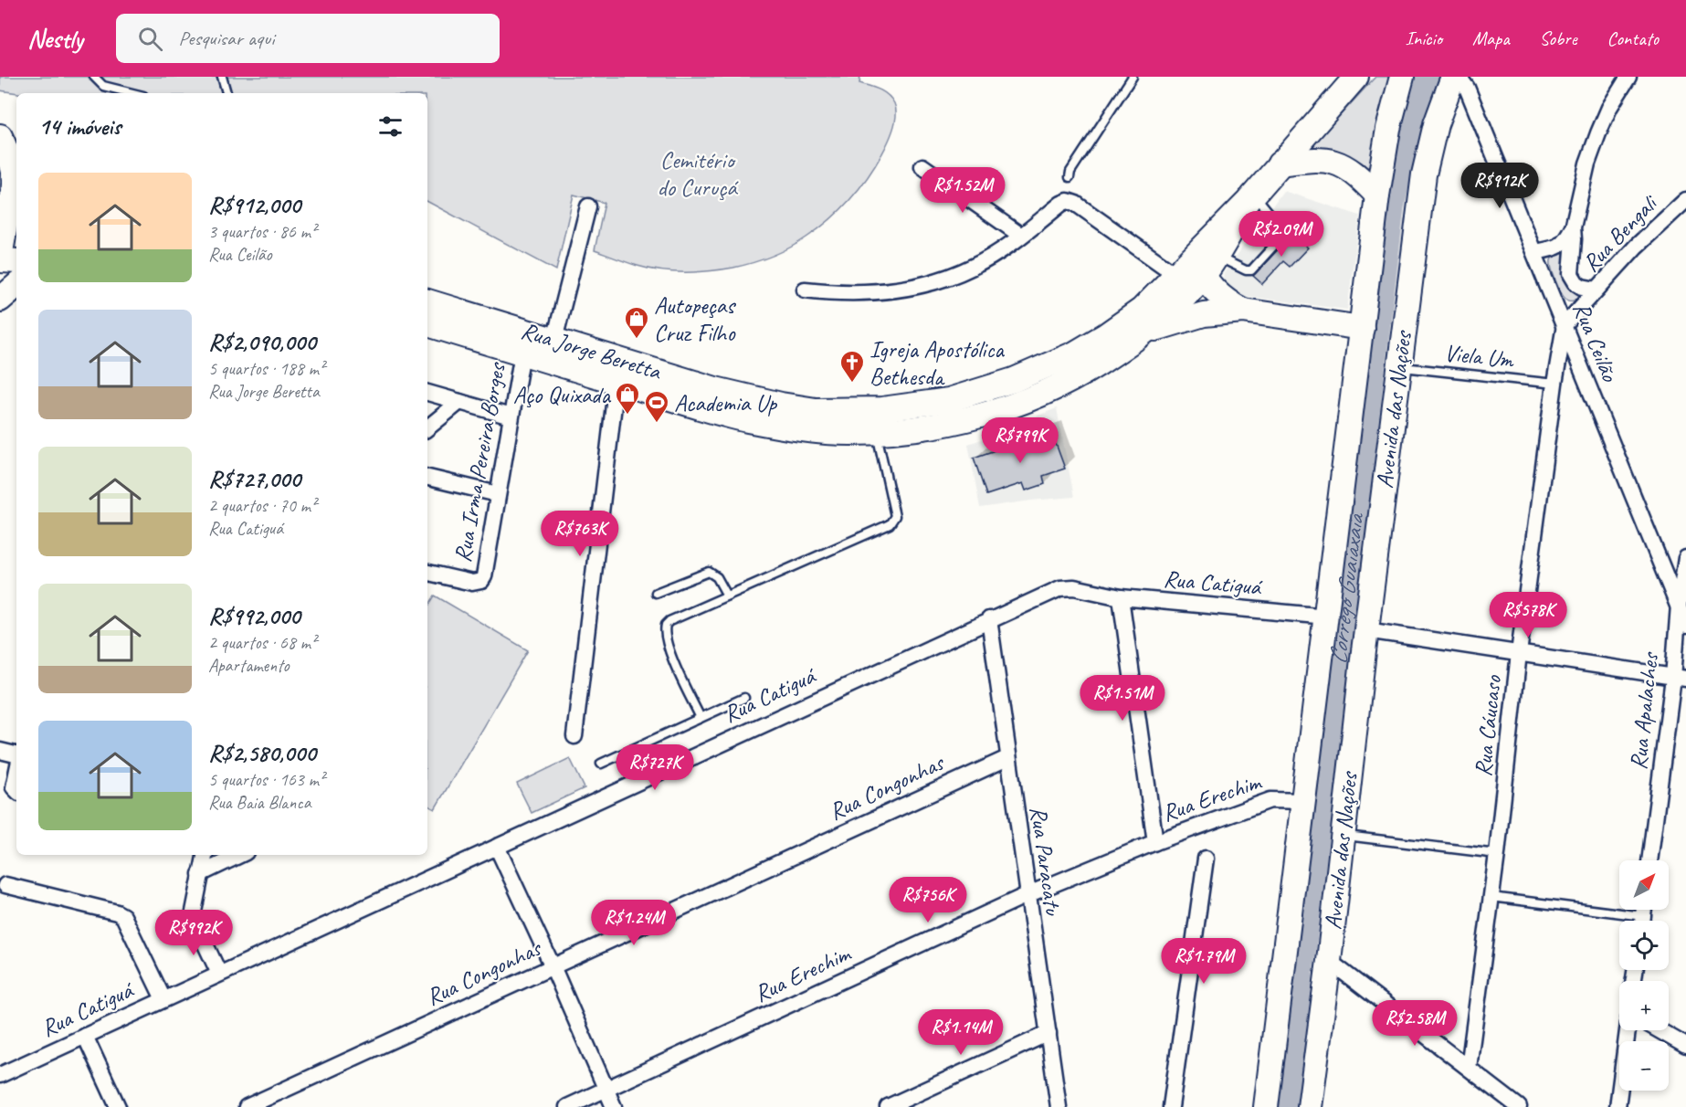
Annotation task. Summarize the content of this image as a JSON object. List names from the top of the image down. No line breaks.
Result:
{"streets":{"main road":["Rua Jorge Beretta","Avenida das Nações"],"street":["Rua Bengali","Rua Ceilão","Rua Irma Pereira Borges","Rua Catiguá","Rua Apalaches","Rua Cáucaso","Rua Congonhas","Rua Erechim","Rua Paracatu"],"lane":["Viela Um"]},"crossings":[["Rua Bengali","Rua Ceilão"],["Rua Bengali","Rua Cáucaso"],["Rua Ceilão","Rua Apalaches"],["Rua Ceilão","Rua Cáucaso"],["Rua Jorge Beretta","Rua Irma Pereira Borges"],["Viela Um","Avenida das Nações"],["Viela Um","Rua Cáucaso"],["Avenida das Nações","Rua Catiguá"],["Avenida das Nações","Rua Erechim"],["Rua Catiguá","Rua Paracatu"],["Rua Congonhas","Rua Paracatu"],["Rua Erechim","Rua Paracatu"]],"water":["Córrego Guaiaxaia"],"parks":["Cemitério do Curuçá"],"places":{"shop":["Autopeças Cruz Filho","Aço Quixada"],"church":["Igreja Apostólica Bethesda"],"sports":["Academia Up"]},"north":"top right","page":{"header":"Nestly","search":"Pesquisar aqui","nav":["Início","Mapa","Sobre","Contato"],"heading":"14 imóveis","list":[{"name":"R$912,000","note":"3 quartos · 86 m² · Rua Ceilão"},{"name":"R$2,090,000","note":"5 quartos · 188 m² · Rua Jorge Beretta"},{"name":"R$727,000","note":"2 quartos · 70 m² · Rua Catiguá"},{"name":"R$992,000","note":"2 quartos · 68 m² · Apartamento"},{"name":"R$2,580,000","note":"5 quartos · 163 m² · Rua Baia Blanca"}],"price":["R$912K","R$1.52M","R$2.09M","R$799K","R$763K","R$578K","R$1.51M","R$727K","R$756K","R$1.24M","R$992K","R$1.79M","R$2.58M","R$1.14M"],"map_buttons":["+","−"]}}
